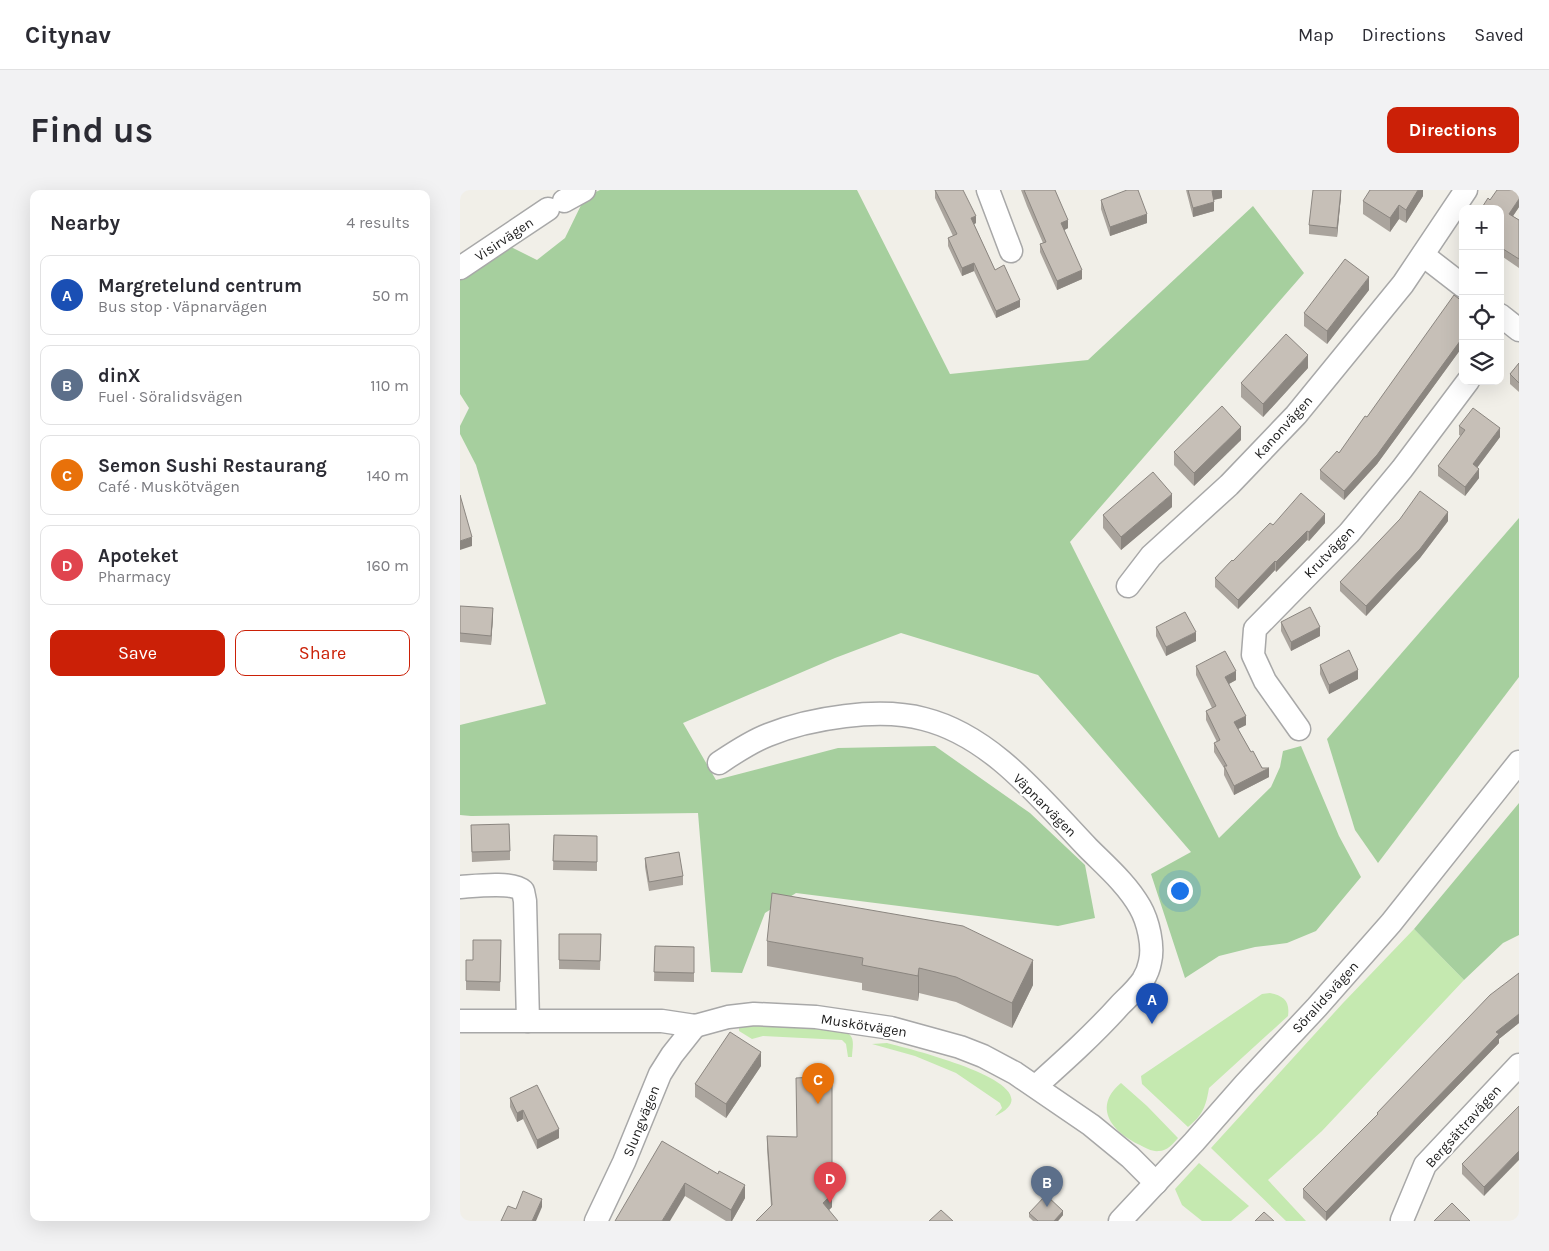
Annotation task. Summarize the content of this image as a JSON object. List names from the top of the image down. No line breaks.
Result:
{"streets":{"street":["Visirvägen","Kanonvägen","Krutvägen","Väpnarvägen","Söralidsvägen","Muskötvägen","Slungvägen","Bergsättravägen"]},"crossings":[["Väpnarvägen","Muskötvägen"],["Söralidsvägen","Muskötvägen"],["Muskötvägen","Slungvägen"]],"page":{"header":"Citynav","nav":["Map","Directions","Saved"],"buttons":["Directions",["Save","Share"]],"title":"Find us","heading":["Nearby","4 results"],"map_buttons":["+","−"],"list":[{"mark":"A","name":"Margretelund centrum","note":"Bus stop · Väpnarvägen","value":"50 m"},{"mark":"B","name":"dinX","note":"Fuel · Söralidsvägen","value":"110 m"},{"mark":"C","name":"Semon Sushi Restaurang","note":"Café · Muskötvägen","value":"140 m"},{"mark":"D","name":"Apoteket","note":"Pharmacy","value":"160 m"}],"pins":["A","C","D","B"]}}
